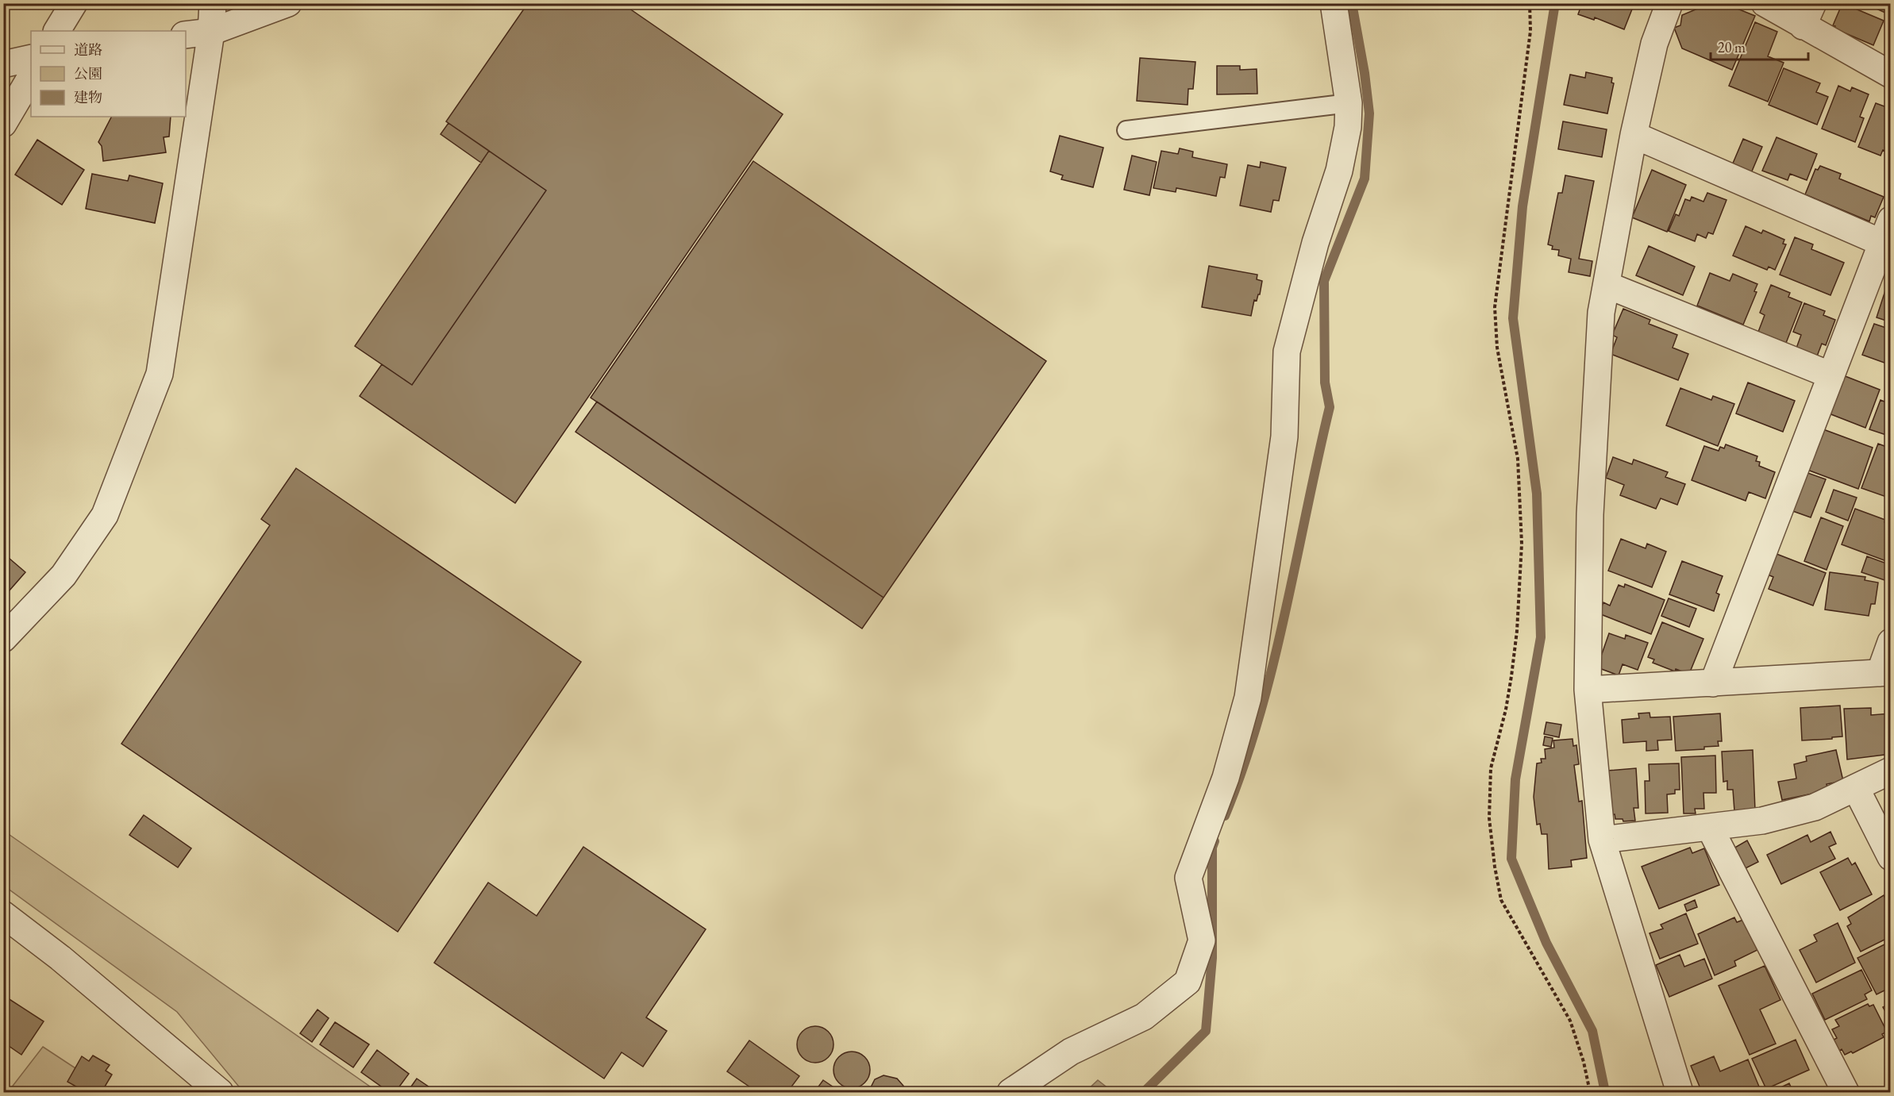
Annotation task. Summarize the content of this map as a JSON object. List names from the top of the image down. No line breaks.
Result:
{"legend":["道路","公園","建物"],"scale_bar":"20 m"}
